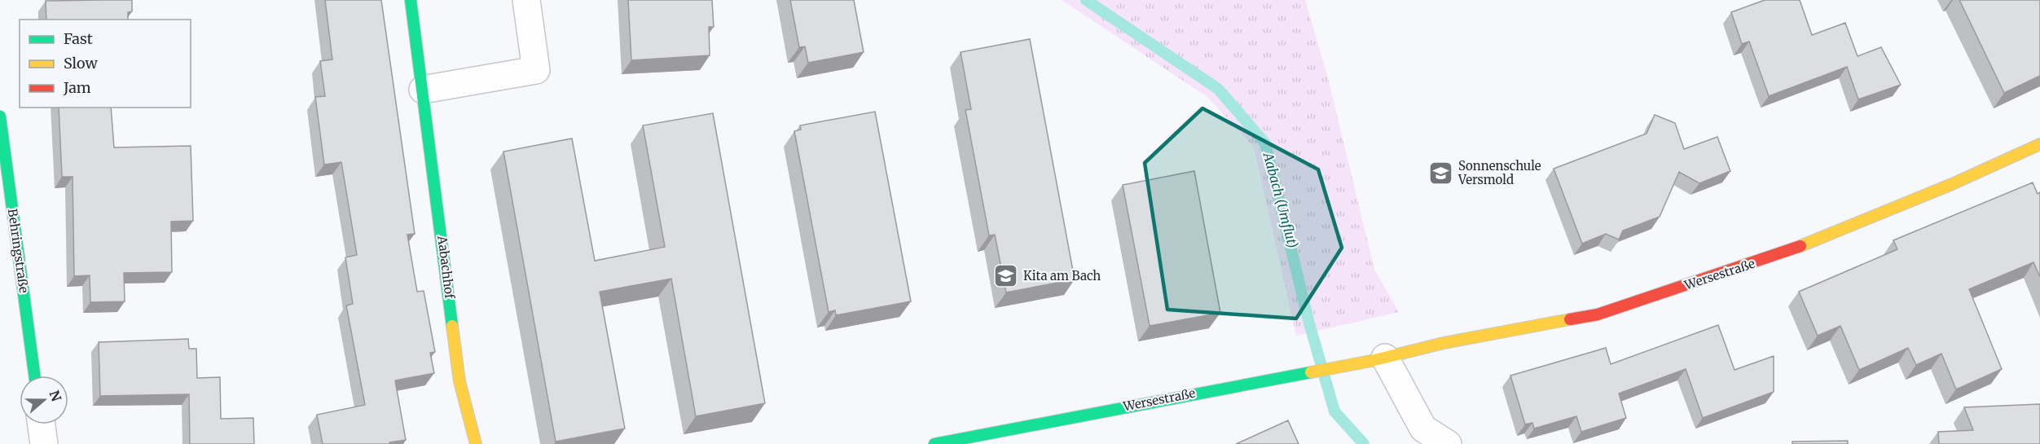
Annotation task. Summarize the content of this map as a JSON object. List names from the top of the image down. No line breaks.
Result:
{"streets":{"street":["Behringstraße","Aabachhof","Wersestraße"]},"water":["Aabach (Umflut)"],"places":{"school or university":["Sonnenschule Versmold","Kita am Bach"]},"legend":["Fast","Slow","Jam"],"north":"right"}
